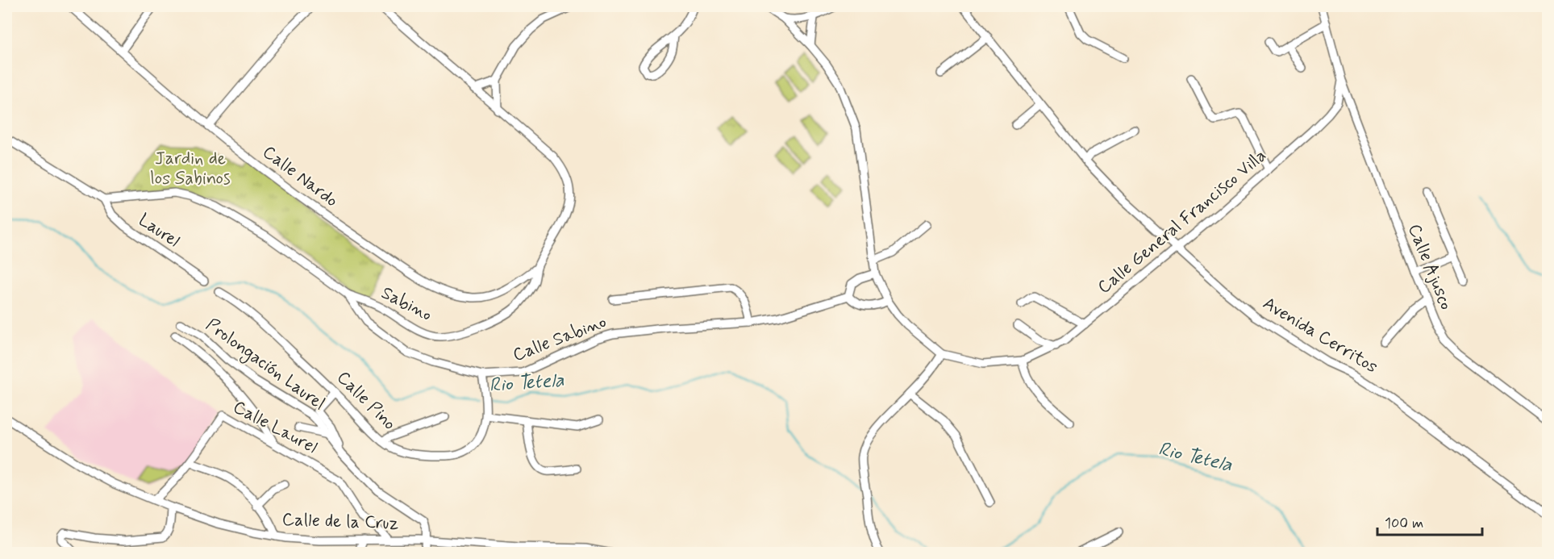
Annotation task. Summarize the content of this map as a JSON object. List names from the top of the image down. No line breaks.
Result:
{"streets":{"street":["Calle Nardo","Calle General Francisco Villa","Laurel","Calle Ajusco","Sabino","Avenida Cerritos","Calle Sabino","Prolongación Laurel","Calle Pino","Calle Laurel","Calle de la Cruz"]},"crossings":[["Calle Nardo","Sabino"],["Calle General Francisco Villa","Calle Ajusco"],["Calle General Francisco Villa","Avenida Cerritos"],["Laurel","Calle Sabino"],["Sabino","Calle Sabino"],["Calle Sabino","Calle Pino"],["Prolongación Laurel","Calle Laurel"],["Calle Laurel","Calle de la Cruz"]],"water":["Rio Tetela"],"parks":["Jardin de los Sabinos"],"scale_bar":"100 m"}
